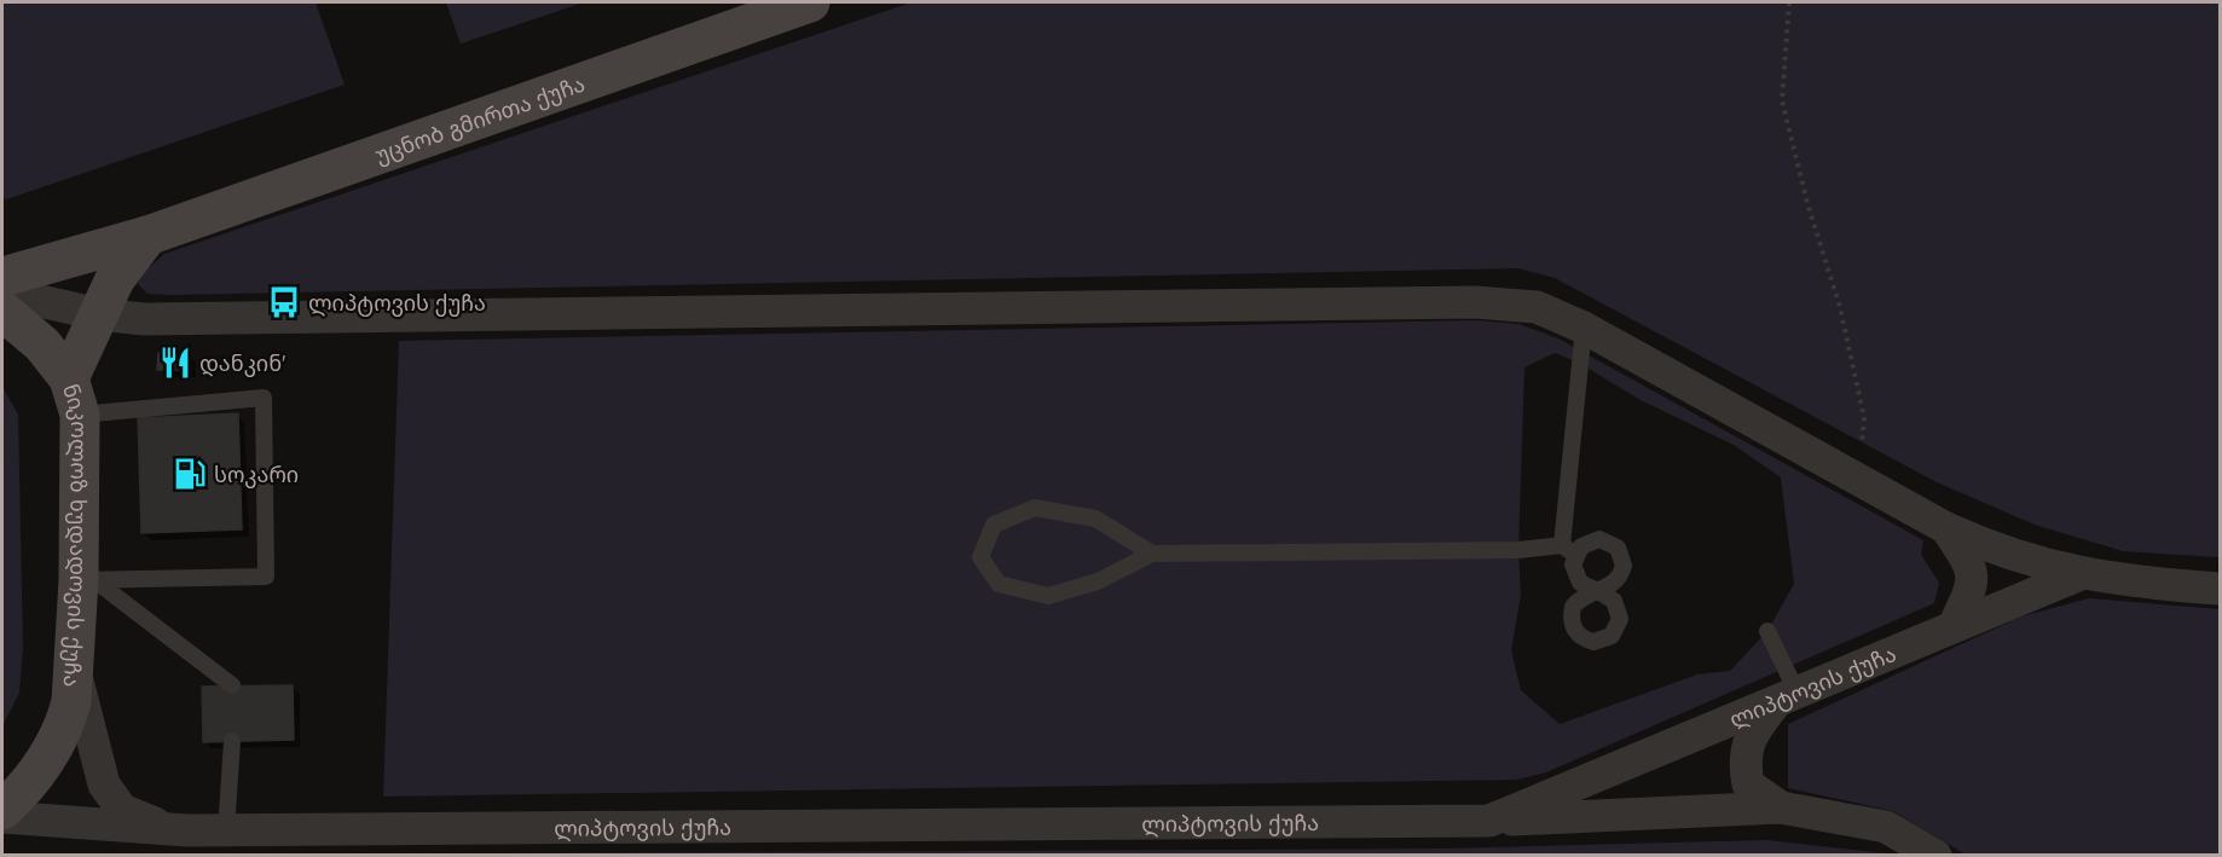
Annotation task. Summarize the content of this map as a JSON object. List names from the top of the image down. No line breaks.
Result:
{"streets":{"main road":["უცნობ გმირთა ქუჩა","ნიკოლოზ ხუდადოვის ქუჩა"],"street":["ლიპტოვის ქუჩა"]},"crossings":[["ნიკოლოზ ხუდადოვის ქუჩა","ლიპტოვის ქუჩა"]],"places":{"bus stop":["ლიპტოვის ქუჩა"],"restaurant":["დანკინ'"],"fuel station":["სოკარი"]}}
